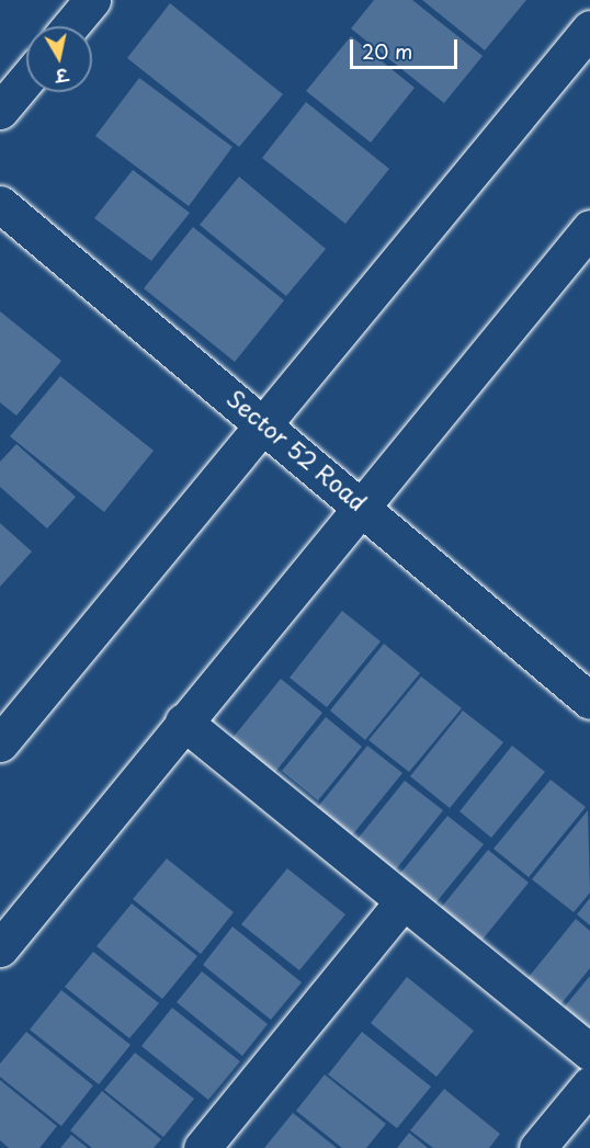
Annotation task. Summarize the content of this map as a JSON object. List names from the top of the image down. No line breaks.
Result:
{"streets":{"street":["Sector 52 Road"]},"scale_bar":"20 m","north":"bottom"}
